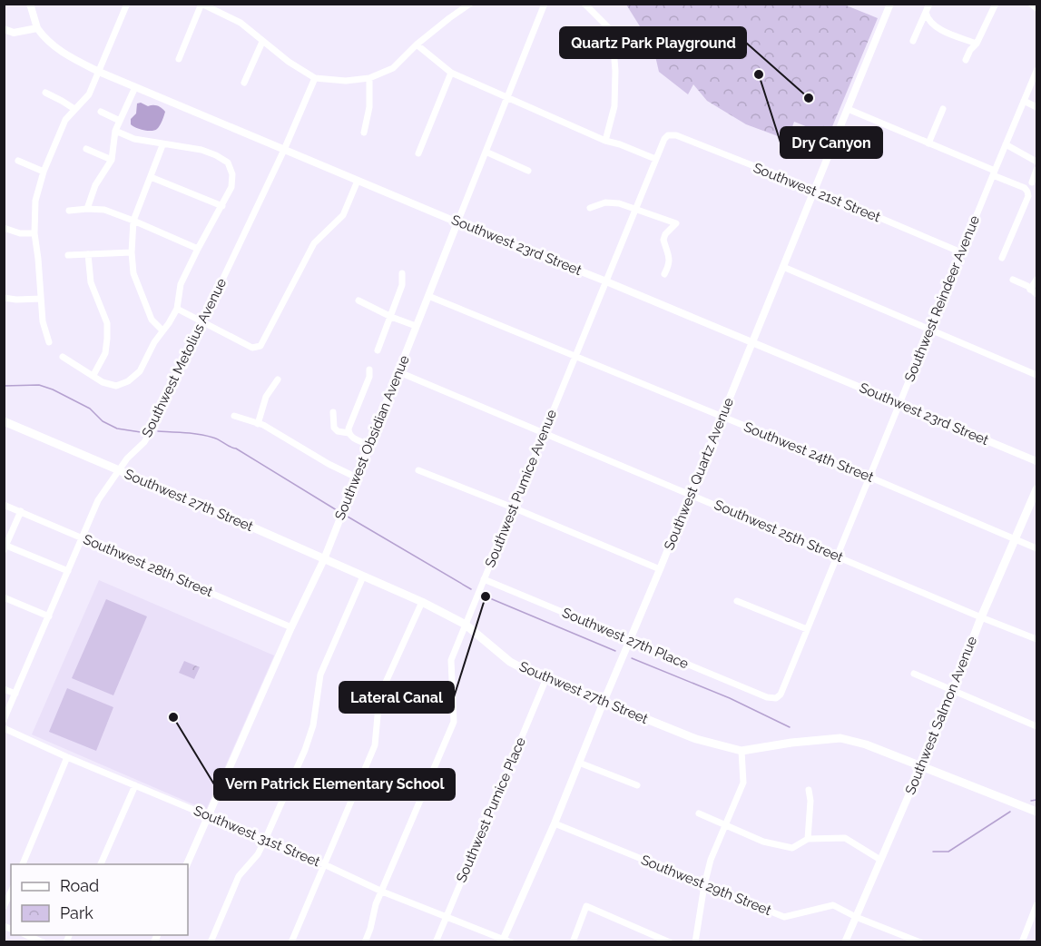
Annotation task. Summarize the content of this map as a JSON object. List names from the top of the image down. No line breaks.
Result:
{"streets":{"main road":["Southwest 27th Street","Southwest Salmon Avenue"],"street":["Southwest 21st Street","Southwest 23rd Street","Southwest Reindeer Avenue","Southwest Metolius Avenue","Southwest Obsidian Avenue","Southwest 24th Street","Southwest Quartz Avenue","Southwest Pumice Avenue","Southwest 25th Street","Southwest 28th Street","Southwest 27th Place","Southwest Pumice Place","Southwest 31st Street","Southwest 29th Street"]},"crossings":[["Southwest 21st Street","Southwest Reindeer Avenue"],["Southwest 21st Street","Southwest Quartz Avenue"],["Southwest 21st Street","Southwest Pumice Avenue"],["Southwest 23rd Street","Southwest Reindeer Avenue"],["Southwest 23rd Street","Southwest Metolius Avenue"],["Southwest 23rd Street","Southwest Obsidian Avenue"],["Southwest 23rd Street","Southwest Quartz Avenue"],["Southwest 23rd Street","Southwest Pumice Avenue"],["Southwest Reindeer Avenue","Southwest 24th Street"],["Southwest Reindeer Avenue","Southwest 25th Street"],["Southwest Reindeer Avenue","Southwest 27th Place"],["Southwest Metolius Avenue","Southwest 27th Street"],["Southwest Metolius Avenue","Southwest 28th Street"],["Southwest Obsidian Avenue","Southwest 24th Street"],["Southwest Obsidian Avenue","Southwest 27th Street"],["Southwest Obsidian Avenue","Southwest 25th Street"],["Southwest Obsidian Avenue","Southwest 28th Street"],["Southwest Obsidian Avenue","Southwest 31st Street"],["Southwest 24th Street","Southwest Quartz Avenue"],["Southwest 24th Street","Southwest Pumice Avenue"],["Southwest 24th Street","Southwest Salmon Avenue"],["Southwest Quartz Avenue","Southwest 27th Street"],["Southwest Quartz Avenue","Southwest 25th Street"],["Southwest Quartz Avenue","Southwest 27th Place"],["Southwest Quartz Avenue","Southwest 31st Street"],["Southwest Quartz Avenue","Southwest 29th Street"],["Southwest Pumice Avenue","Southwest 27th Street"],["Southwest Pumice Avenue","Southwest 25th Street"],["Southwest Pumice Avenue","Southwest 27th Place"],["Southwest Pumice Avenue","Southwest 31st Street"],["Southwest 27th Street","Southwest Salmon Avenue"],["Southwest 27th Street","Southwest Pumice Place"],["Southwest 25th Street","Southwest Salmon Avenue"],["Southwest Salmon Avenue","Southwest 29th Street"],["Southwest Pumice Place","Southwest 31st Street"]],"places":["Dry Canyon","Quartz Park Playground","Lateral Canal","Vern Patrick Elementary School"],"legend":["Road","Park"]}
